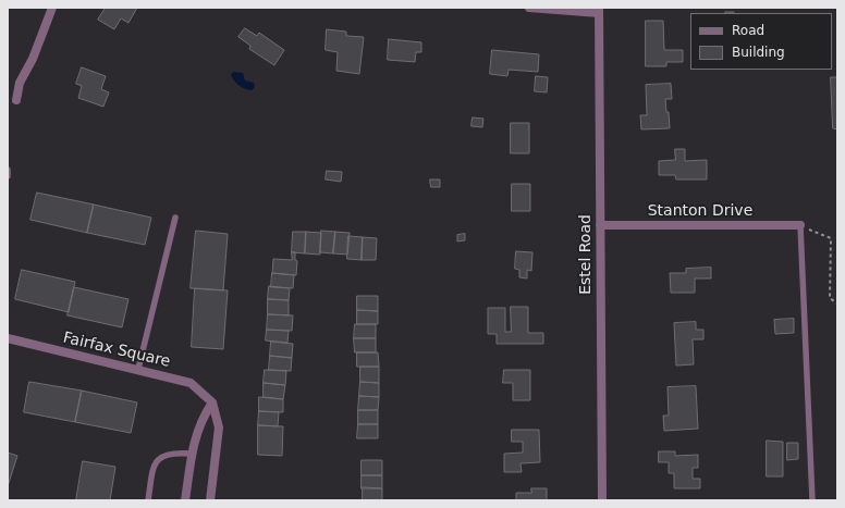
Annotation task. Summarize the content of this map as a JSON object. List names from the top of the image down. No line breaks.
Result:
{"streets":{"street":["Stanton Drive","Estel Road","Fairfax Square"]},"crossings":[["Stanton Drive","Estel Road"]],"legend":["Road","Building"]}
